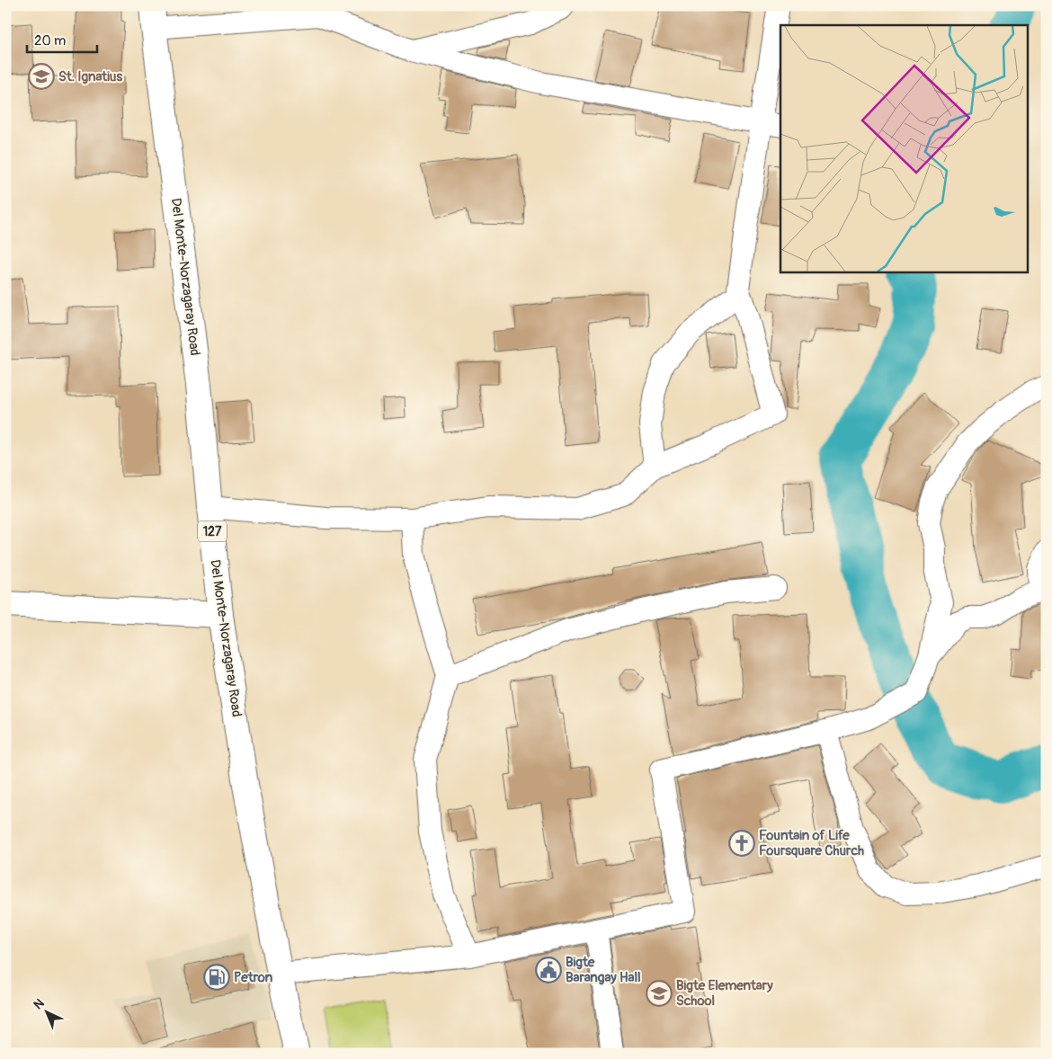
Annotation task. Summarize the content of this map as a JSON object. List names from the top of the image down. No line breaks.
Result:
{"streets":{"main road":["Del Monte-Norzagaray Road","127"]},"places":{"school or university":["St. Ignatius","Bigte Elementary School"],"church":["Fountain of Life Foursquare Church"],"public building":["Bigte Barangay Hall"],"fuel station":["Petron"]},"scale_bar":"20 m","north":"top left"}
